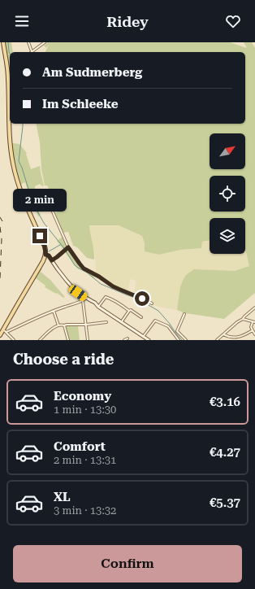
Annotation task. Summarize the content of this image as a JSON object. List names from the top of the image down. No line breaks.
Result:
{"north":"top right","page":{"header":"Ridey","banner":["Am Sudmerberg","Im Schleeke"],"bubble":"2 min","heading":"Choose a ride","list":[{"name":"Economy","note":"1 min · 13:30","value":"€3.16"},{"name":"Comfort","note":"2 min · 13:31","value":"€4.27"},{"name":"XL","note":"3 min · 13:32","value":"€5.37"}],"buttons":"Confirm"}}
